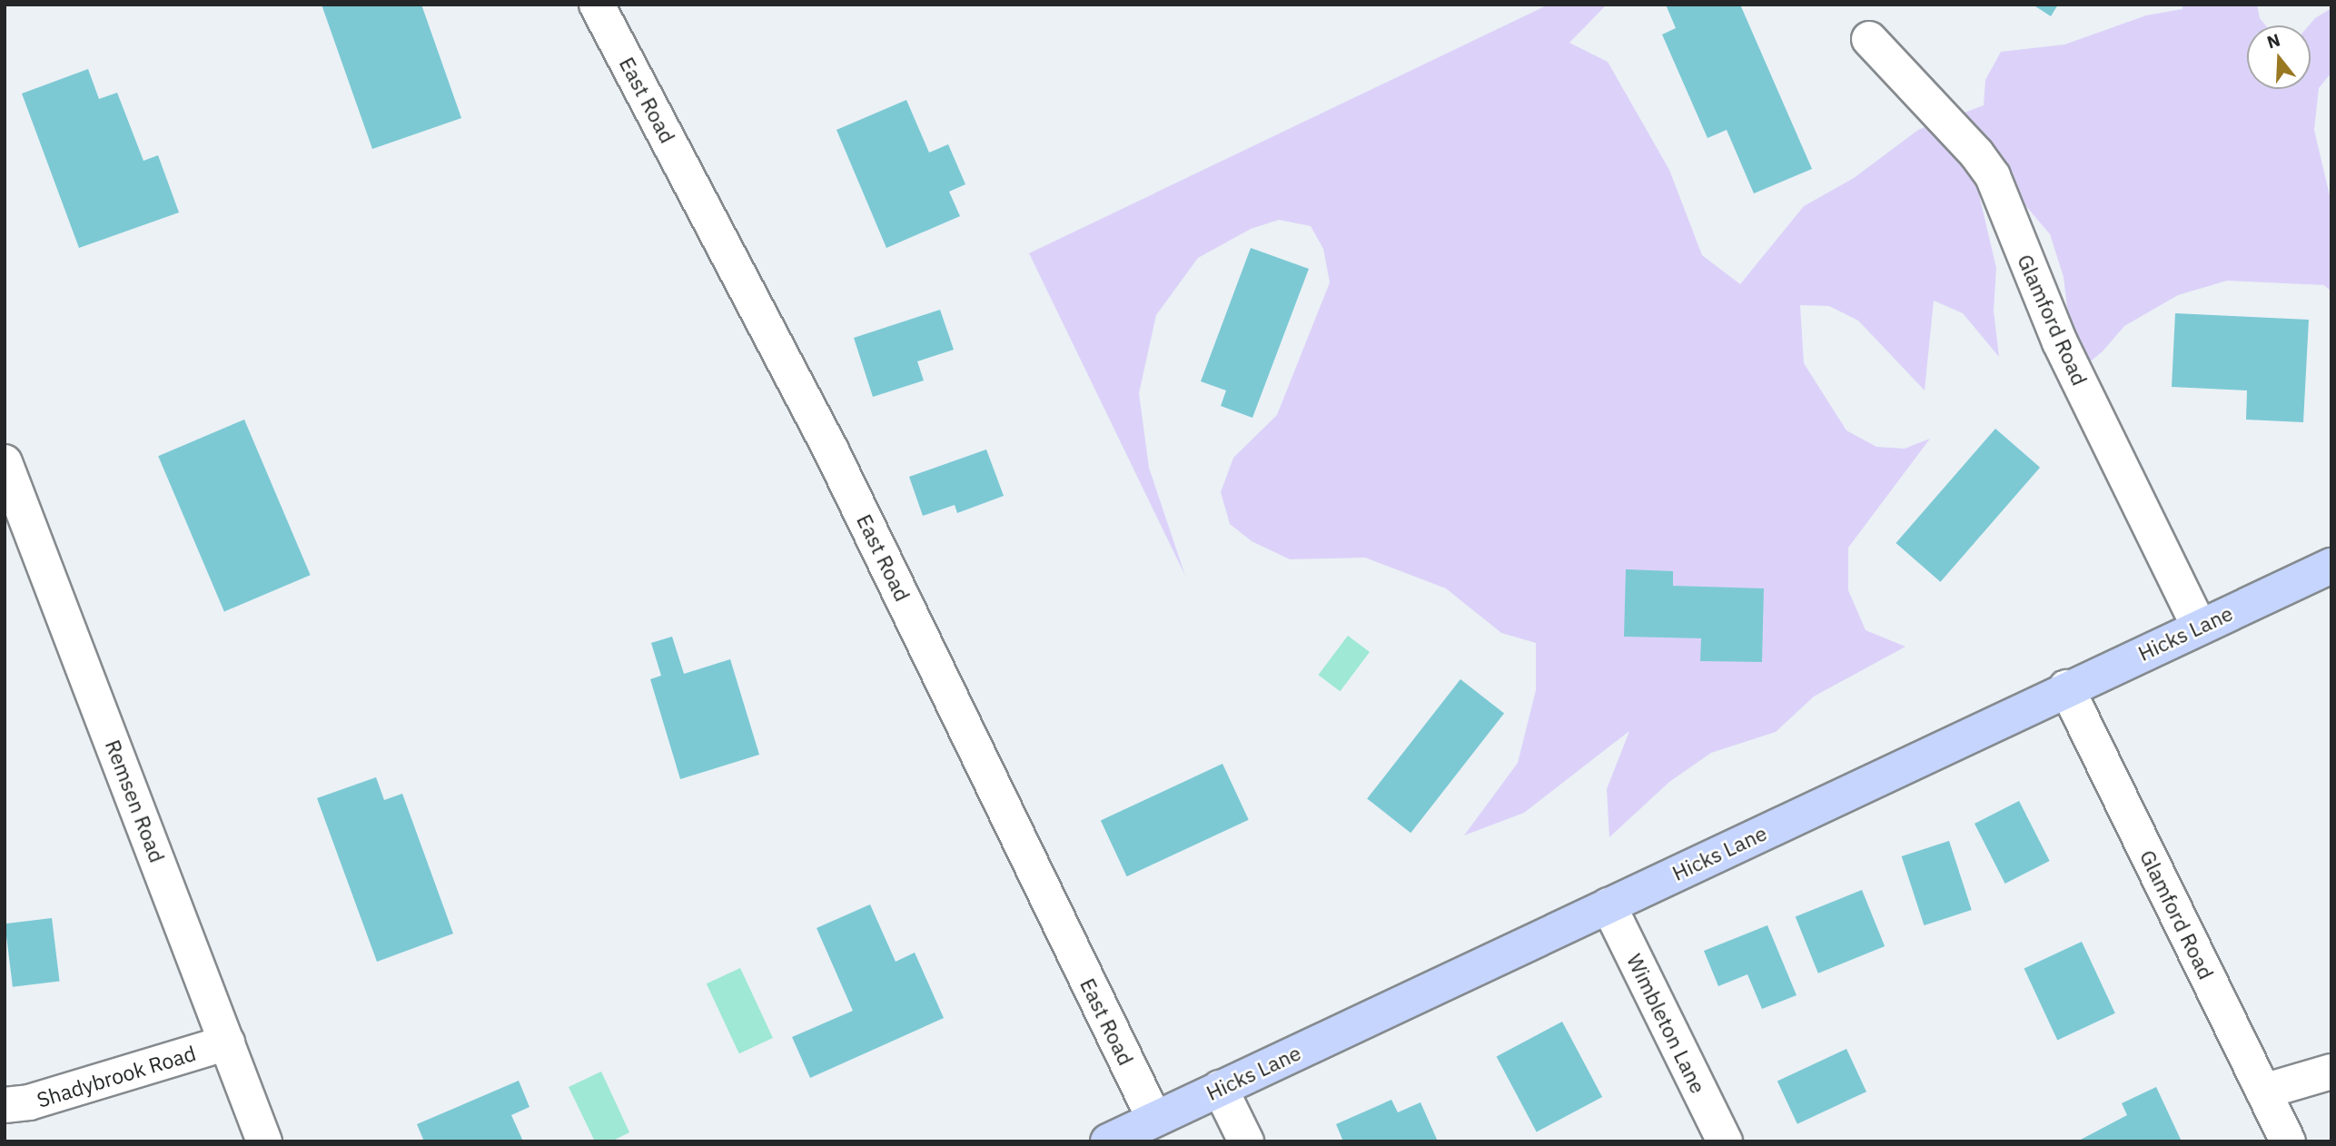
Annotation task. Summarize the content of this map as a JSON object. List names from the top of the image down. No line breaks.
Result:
{"streets":{"main road":["Hicks Lane"],"street":["East Road","Glamford Road","Remsen Road","Wimbleton Lane","Shadybrook Road"]},"crossings":[["East Road","Hicks Lane"],["Glamford Road","Hicks Lane"],["Hicks Lane","Wimbleton Lane"],["Remsen Road","Shadybrook Road"]],"north":"top"}
